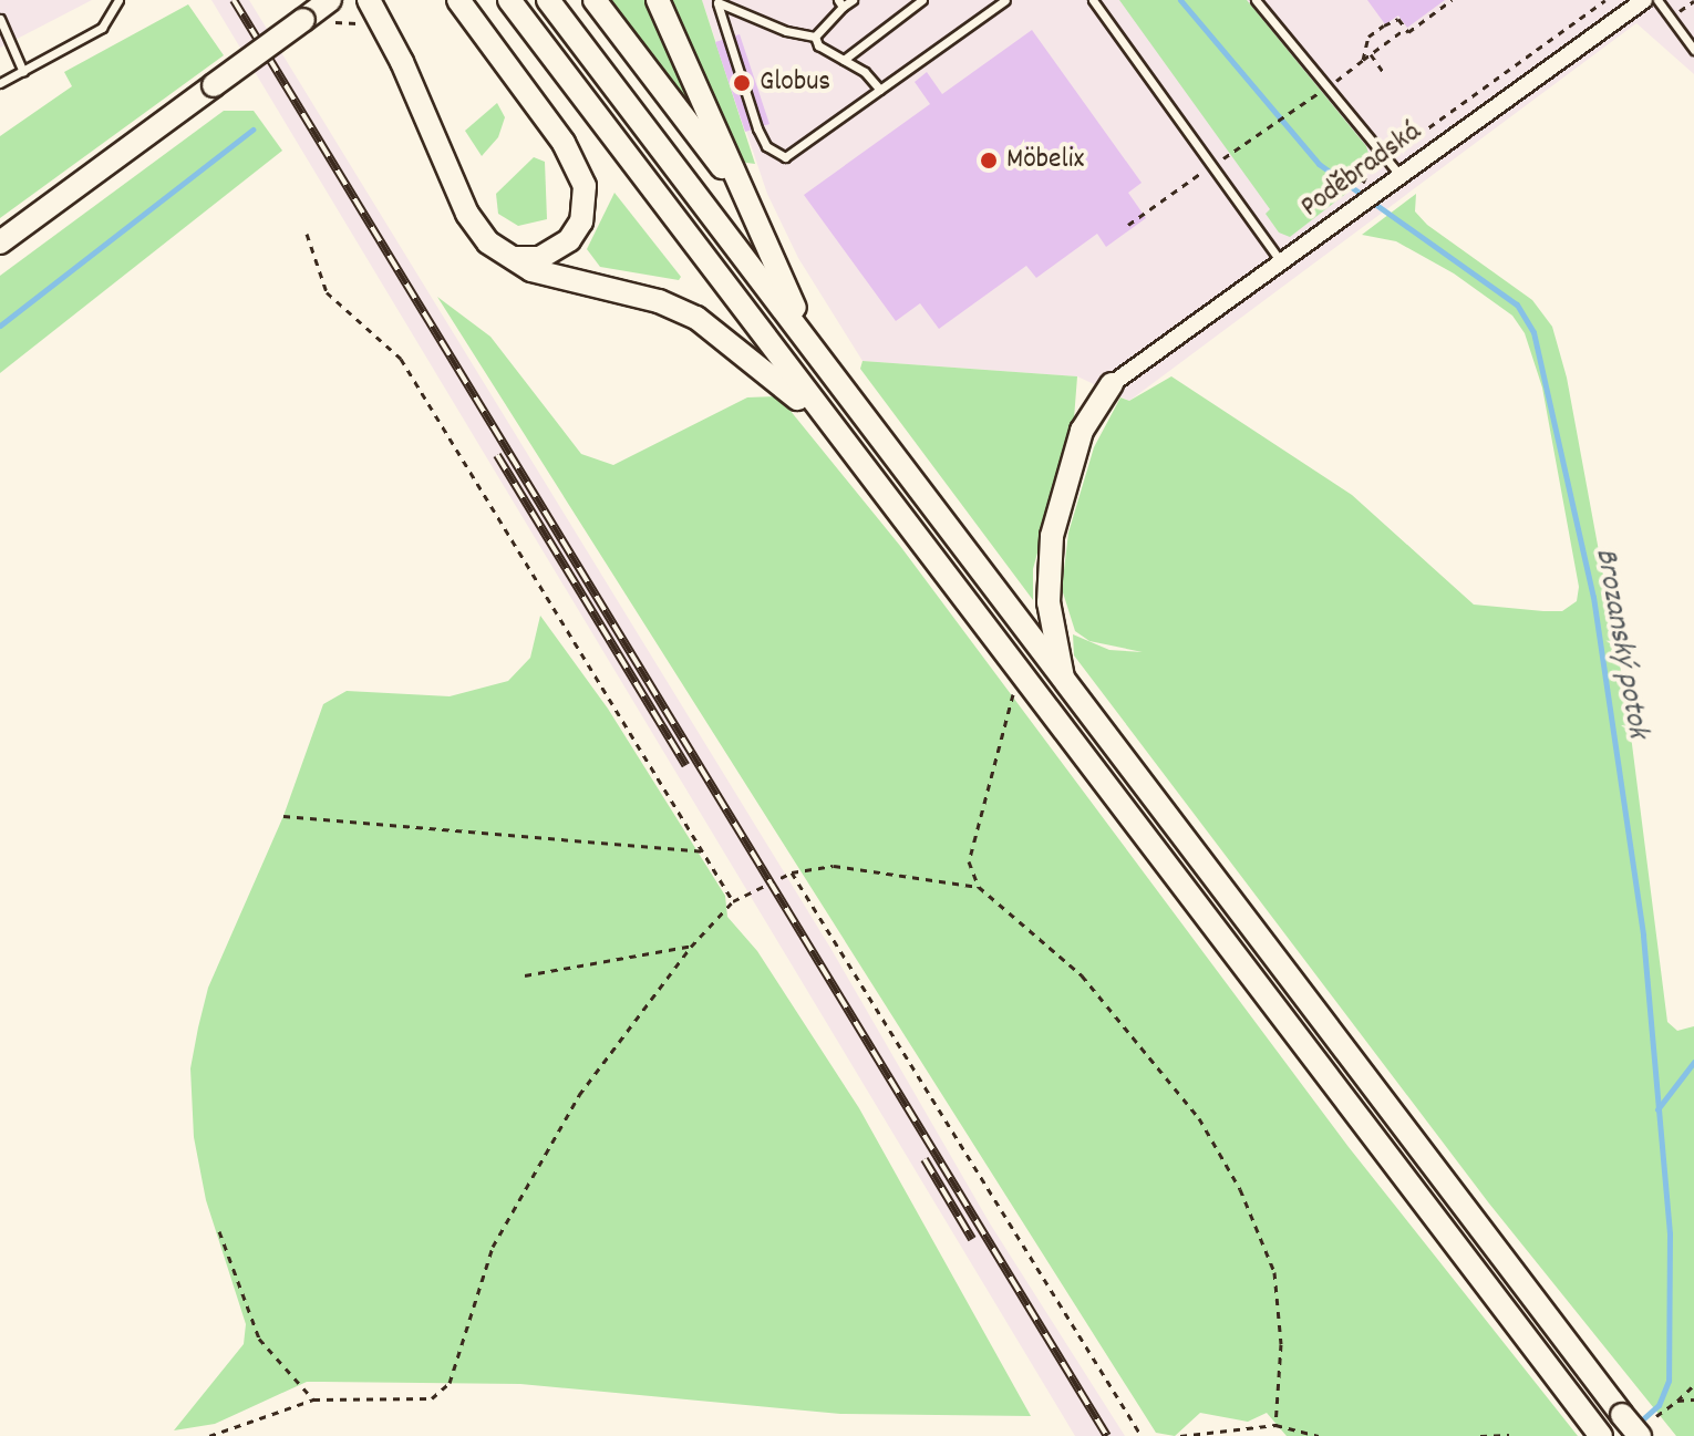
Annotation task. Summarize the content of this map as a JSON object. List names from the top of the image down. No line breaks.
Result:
{"streets":{"street":["Poděbradská"]},"water":["Brozanský potok"],"places":["Globus","Möbelix"]}
